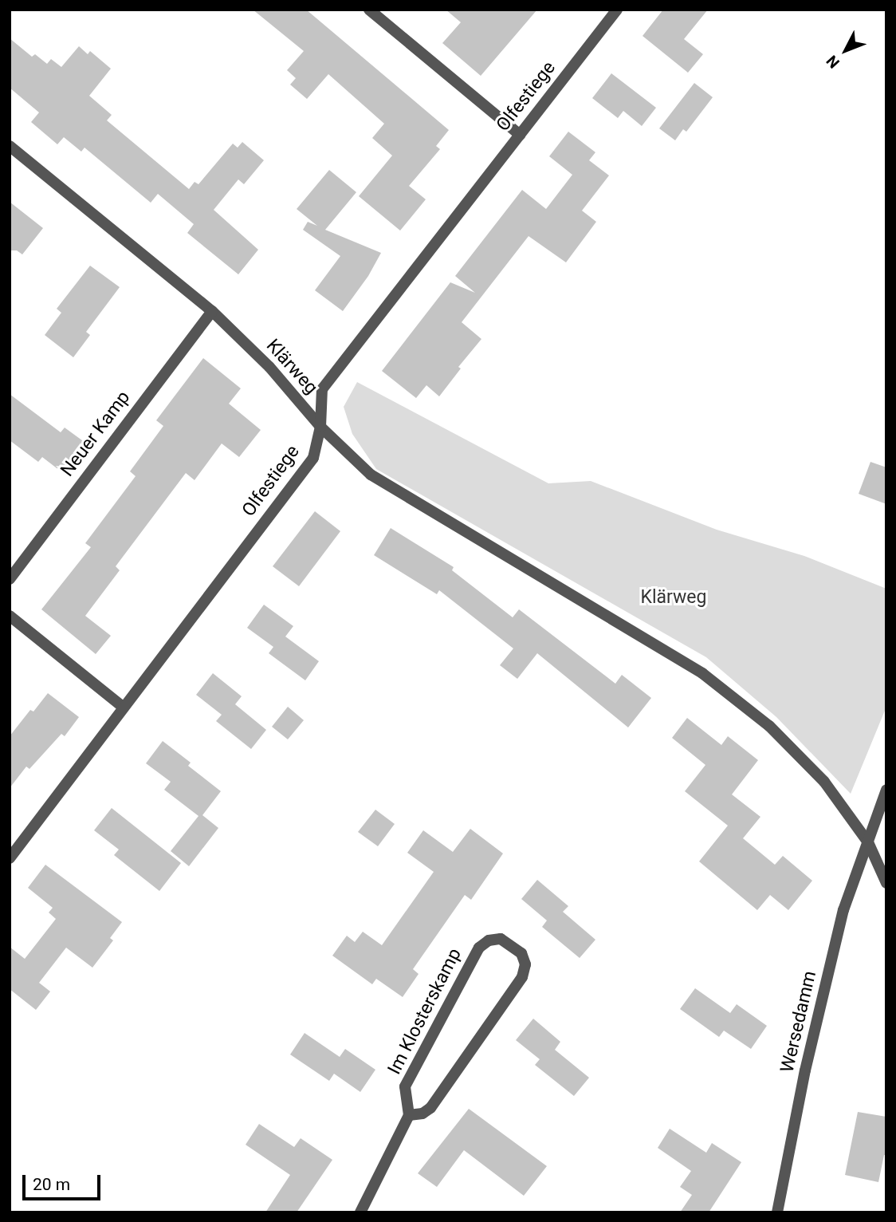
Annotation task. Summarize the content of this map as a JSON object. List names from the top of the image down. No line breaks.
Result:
{"streets":{"street":["Olfestiege","Klärweg","Neuer Kamp","Im Klosterskamp","Wersedamm"]},"crossings":[["Olfestiege","Klärweg"],["Klärweg","Neuer Kamp"],["Klärweg","Wersedamm"]],"parks":["Klärweg"],"scale_bar":"20 m","north":"bottom left"}
